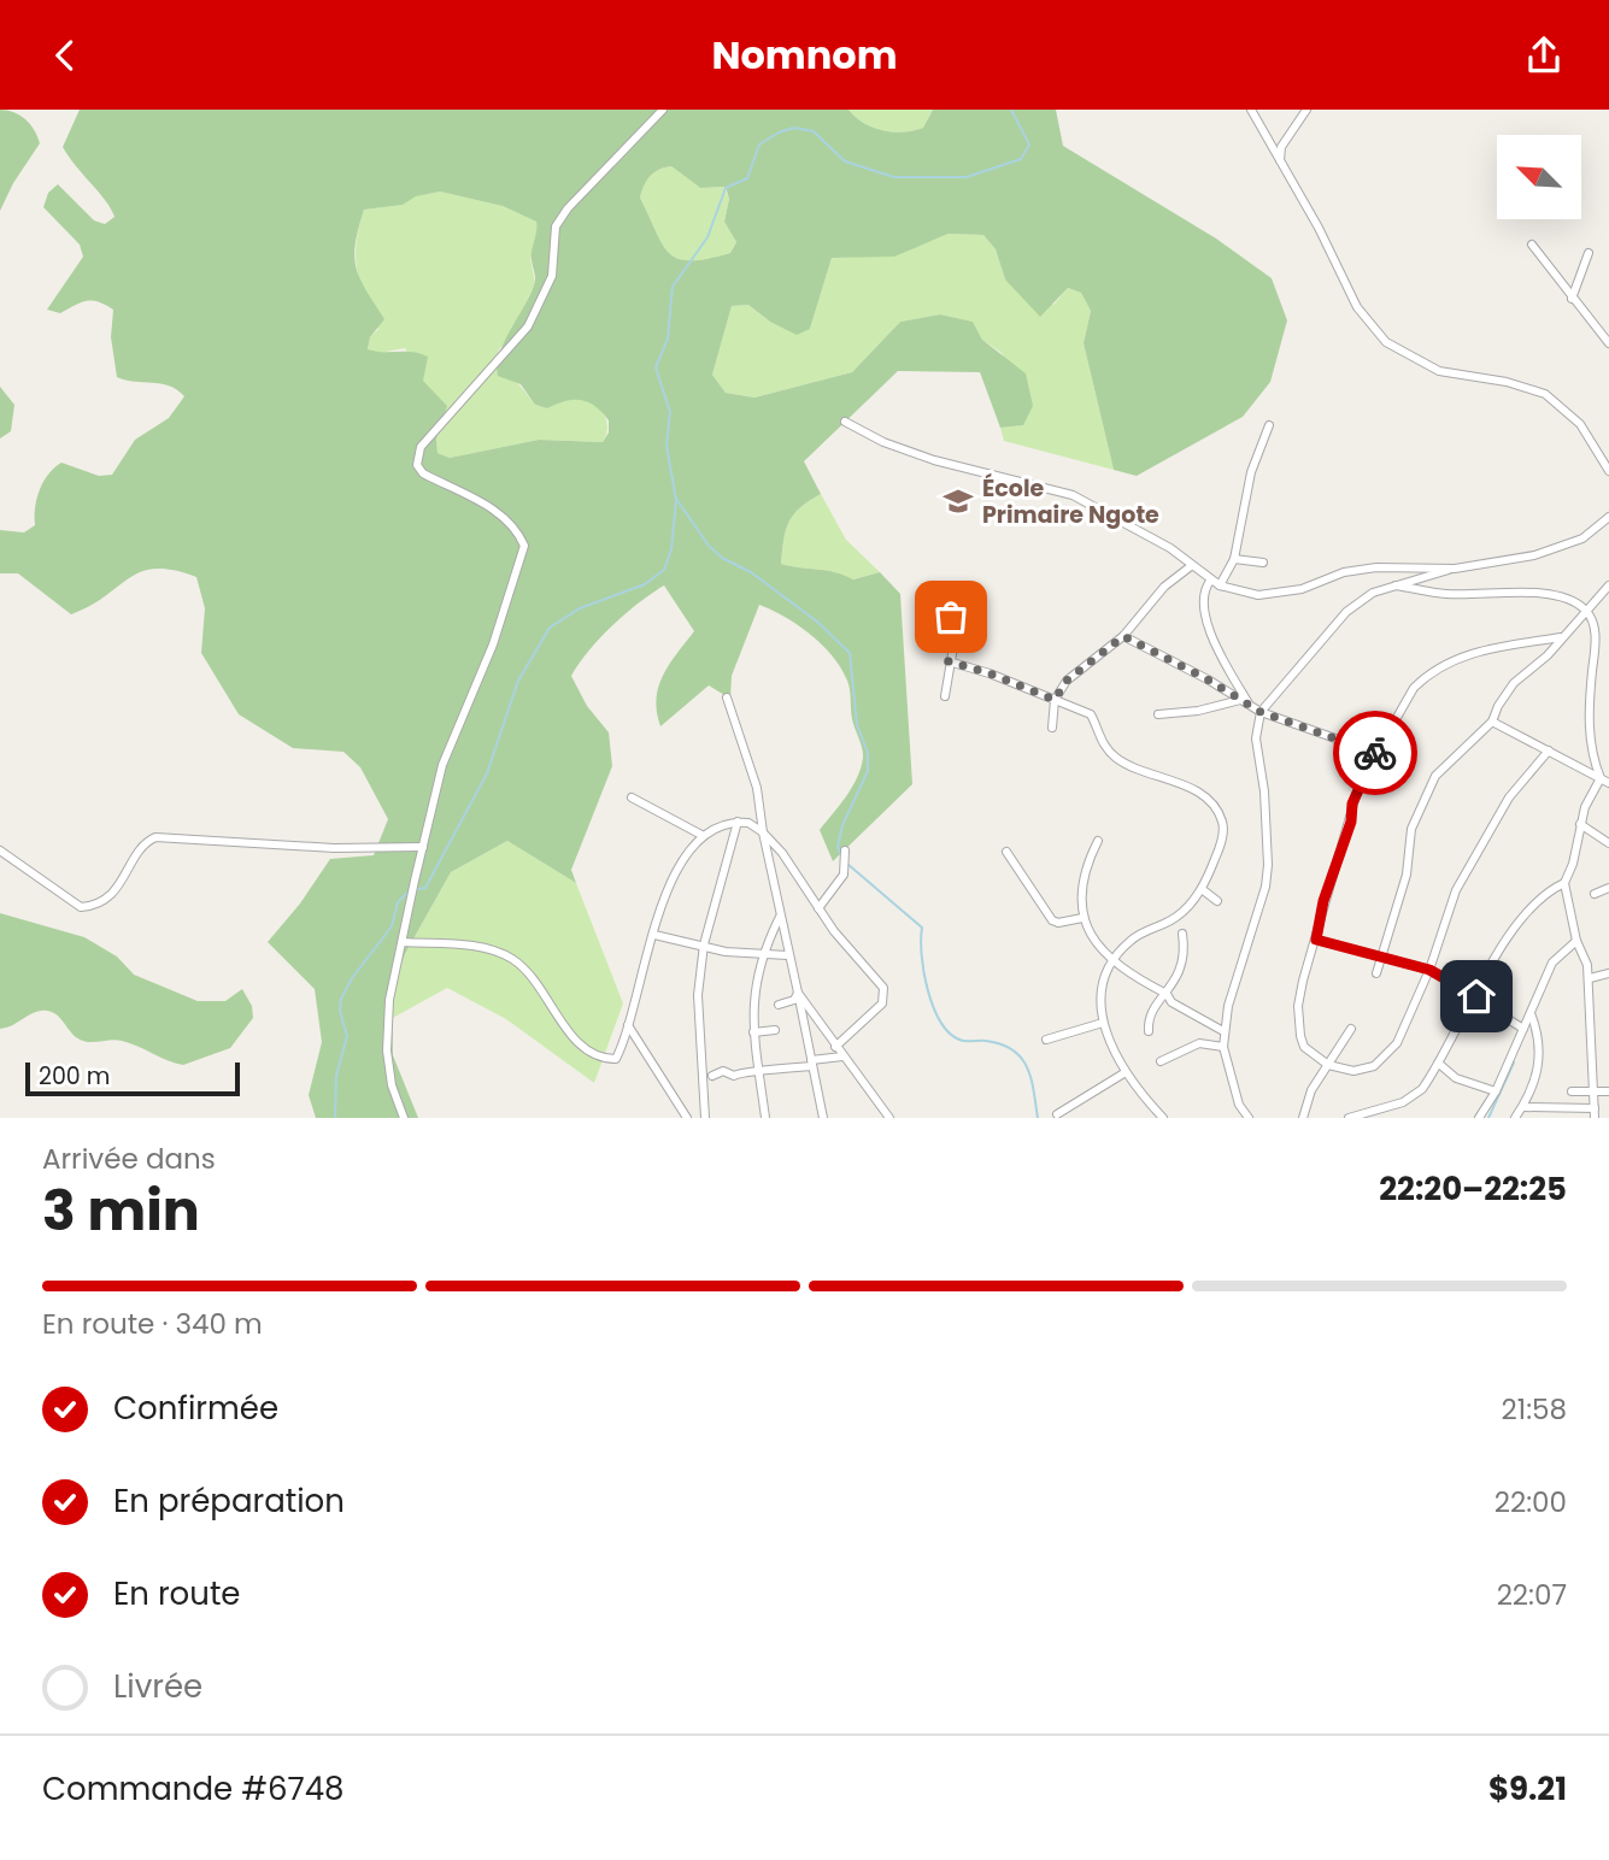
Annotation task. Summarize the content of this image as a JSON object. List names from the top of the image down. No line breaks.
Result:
{"places":{"school or university":["École Primaire Ngote"]},"scale_bar":"200 m","north":"top left","page":{"header":"Nomnom","scale":"200 m","heading":["3 min","Arrivée dans","22:20–22:25"],"panel":["Commande #6748","$9.21"],"bar":"En route · 340 m","list":[["Confirmée","21:58"],["En préparation","22:00"],["En route","22:07"],"Livrée"]}}
